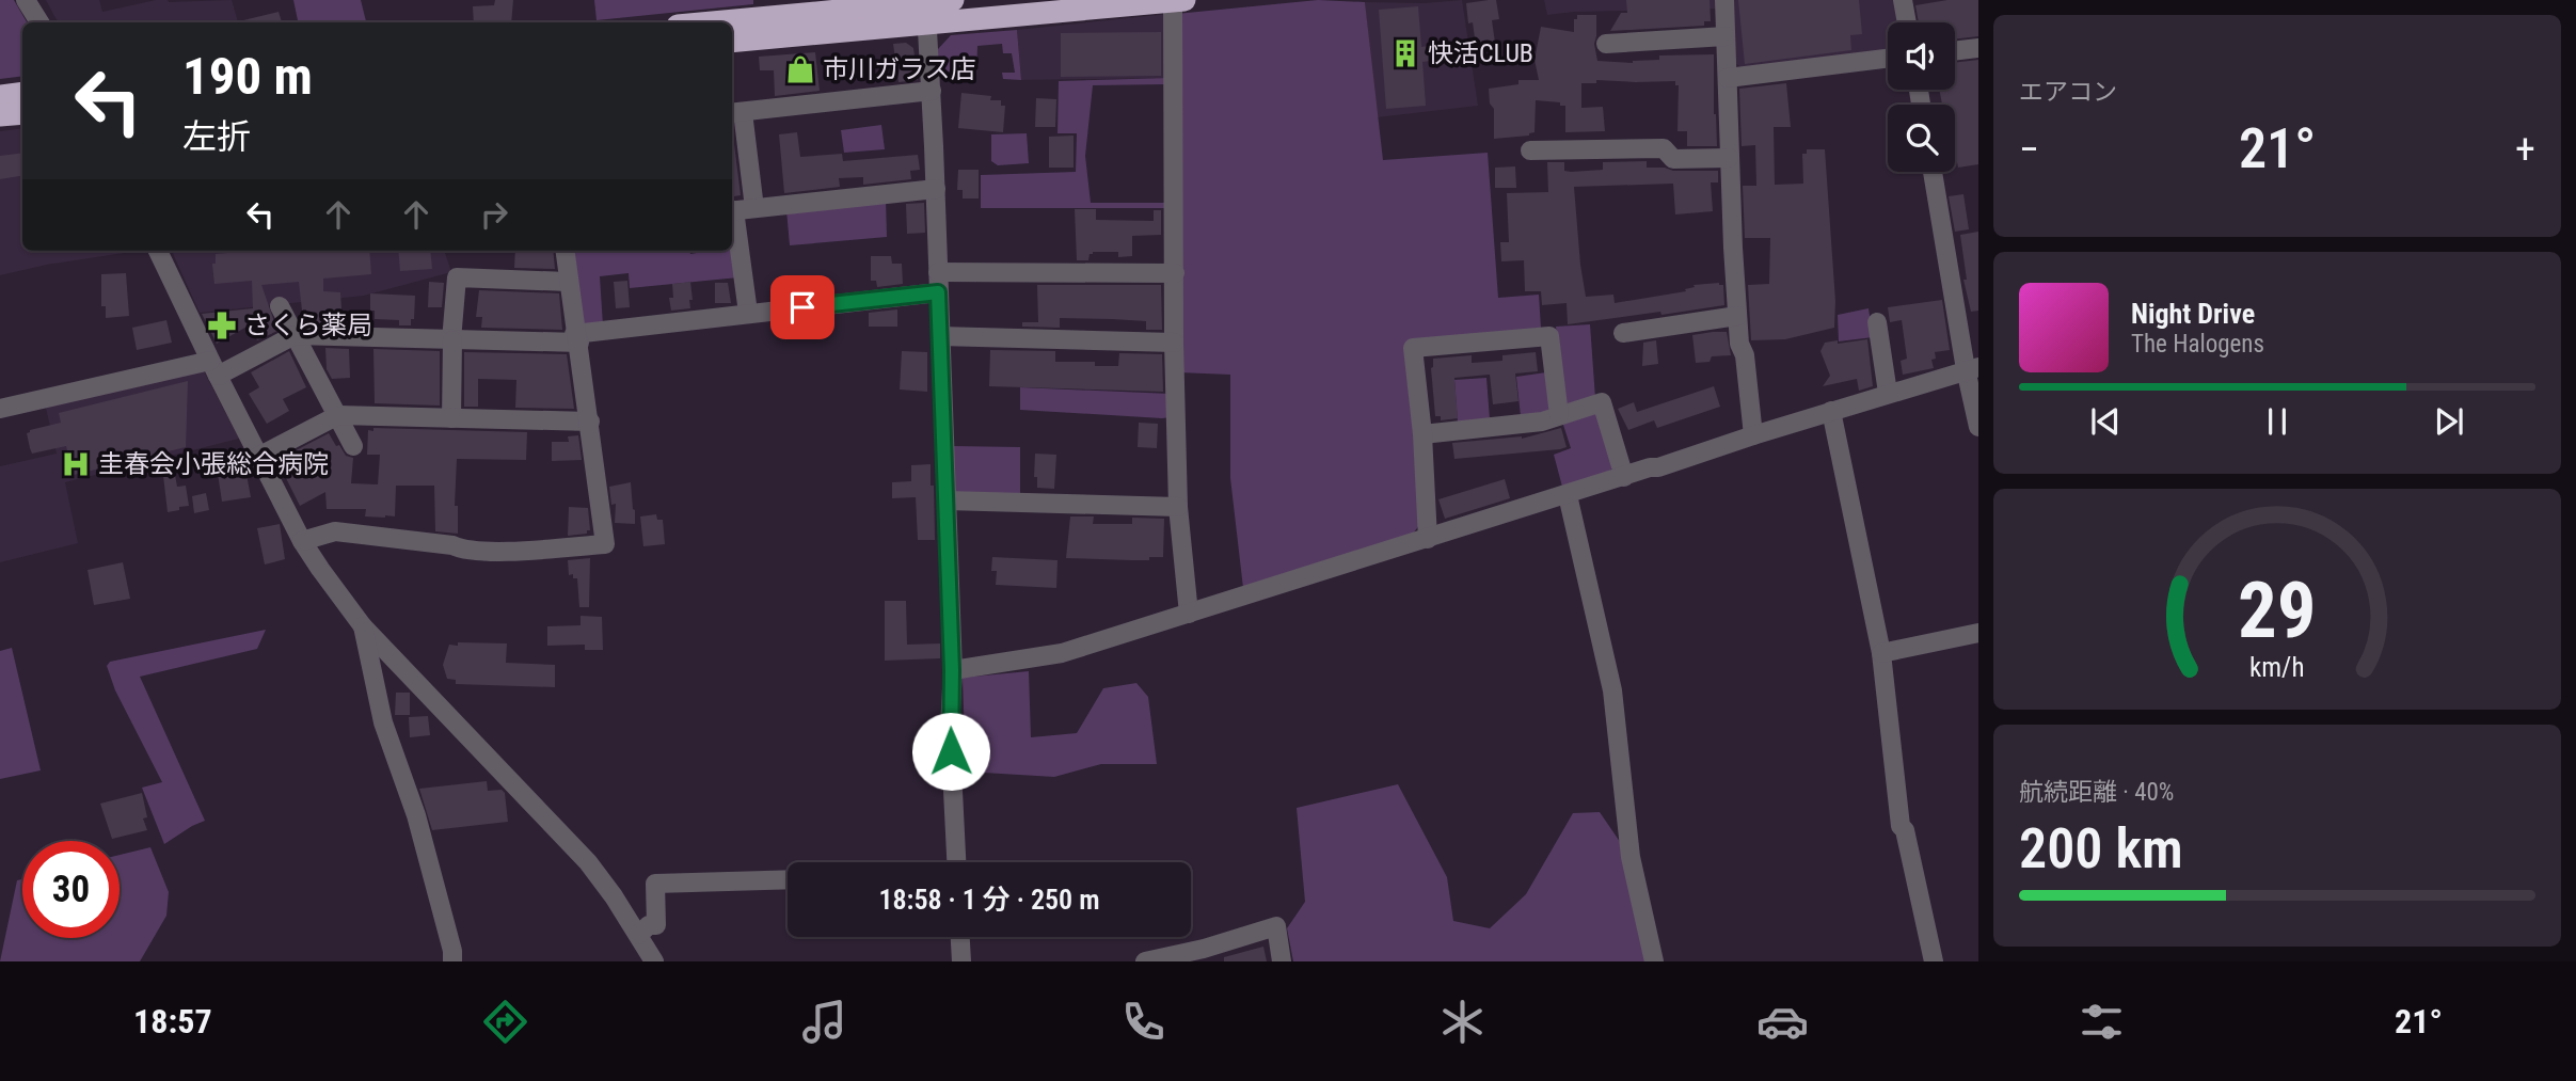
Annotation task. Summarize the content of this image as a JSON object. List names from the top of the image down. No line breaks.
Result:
{"places":{"building":["快活CLUB"],"shop":["市川ガラス店"],"pharmacy":["さくら薬局"],"hospital":["圭春会小張総合病院"]},"page":{"tile":["エアコン",["航続距離 · 40%","200 km"]],"turn":["190 m","左折"],"heat":["−","21°","+"],"song":["Night Drive","The Halogens"],"limit":"30","trip":"18:58 · 1 分 · 250 m","tabs":["18:57","21°"],"gauge":["29","km/h"]}}
